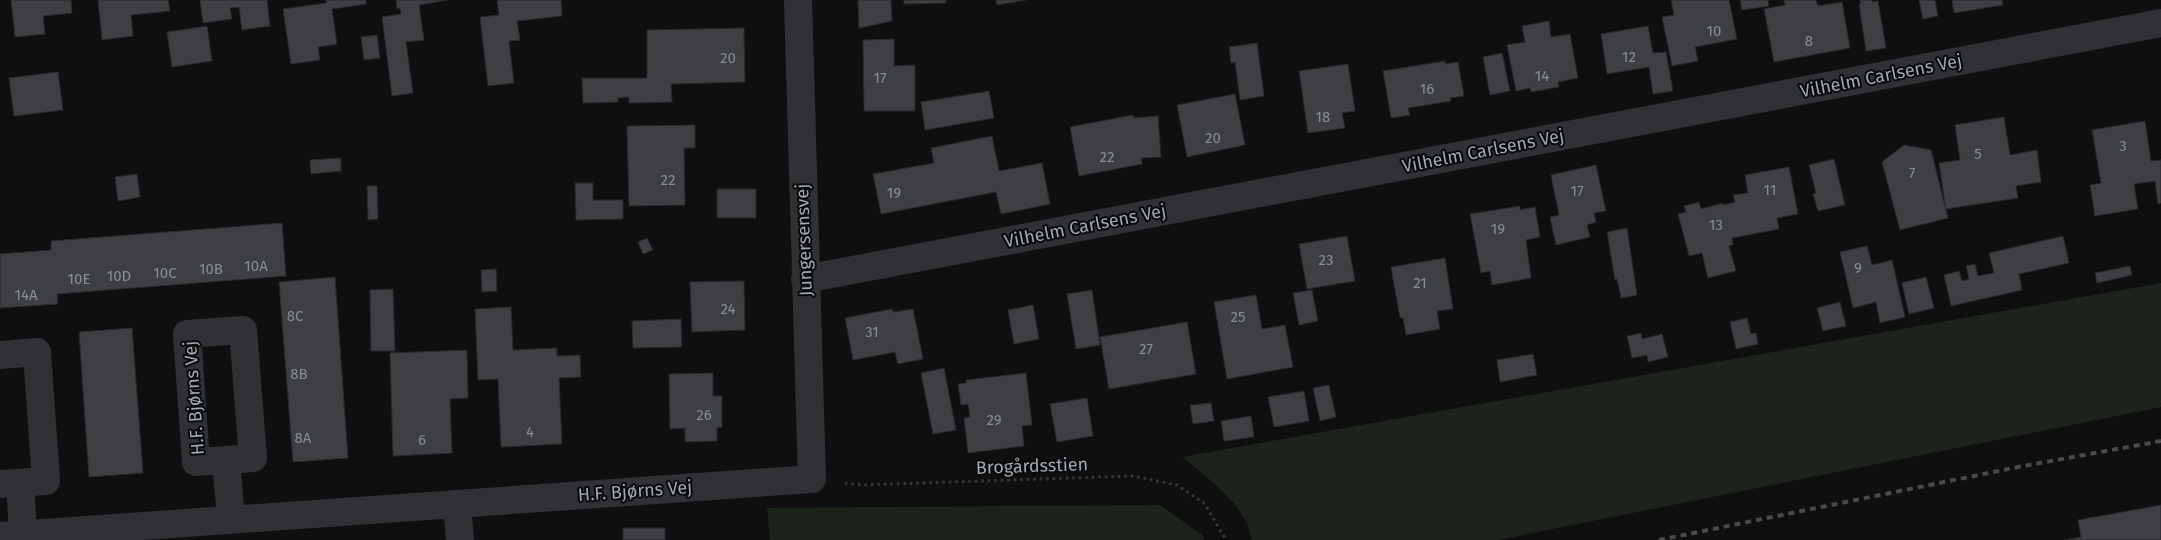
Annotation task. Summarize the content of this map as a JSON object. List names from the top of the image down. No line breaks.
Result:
{"streets":{"street":["Vilhelm Carlsens Vej","Jungersensvej","H.F. Bjørns Vej"],"path":["Brogårdsstien"]},"crossings":[["Vilhelm Carlsens Vej","Jungersensvej"],["Jungersensvej","H.F. Bjørns Vej"],["Jungersensvej","Brogårdsstien"],["H.F. Bjørns Vej","Brogårdsstien"]],"house_numbers":["10","8","12","20","14","17","16","18","20","3","5","22","7","22","11","17","19","13","19","23","10A","9","10B","10C","10D","10E","21","14A","24","8C","25","31","27","8B","26","29","4","8A","6"]}
